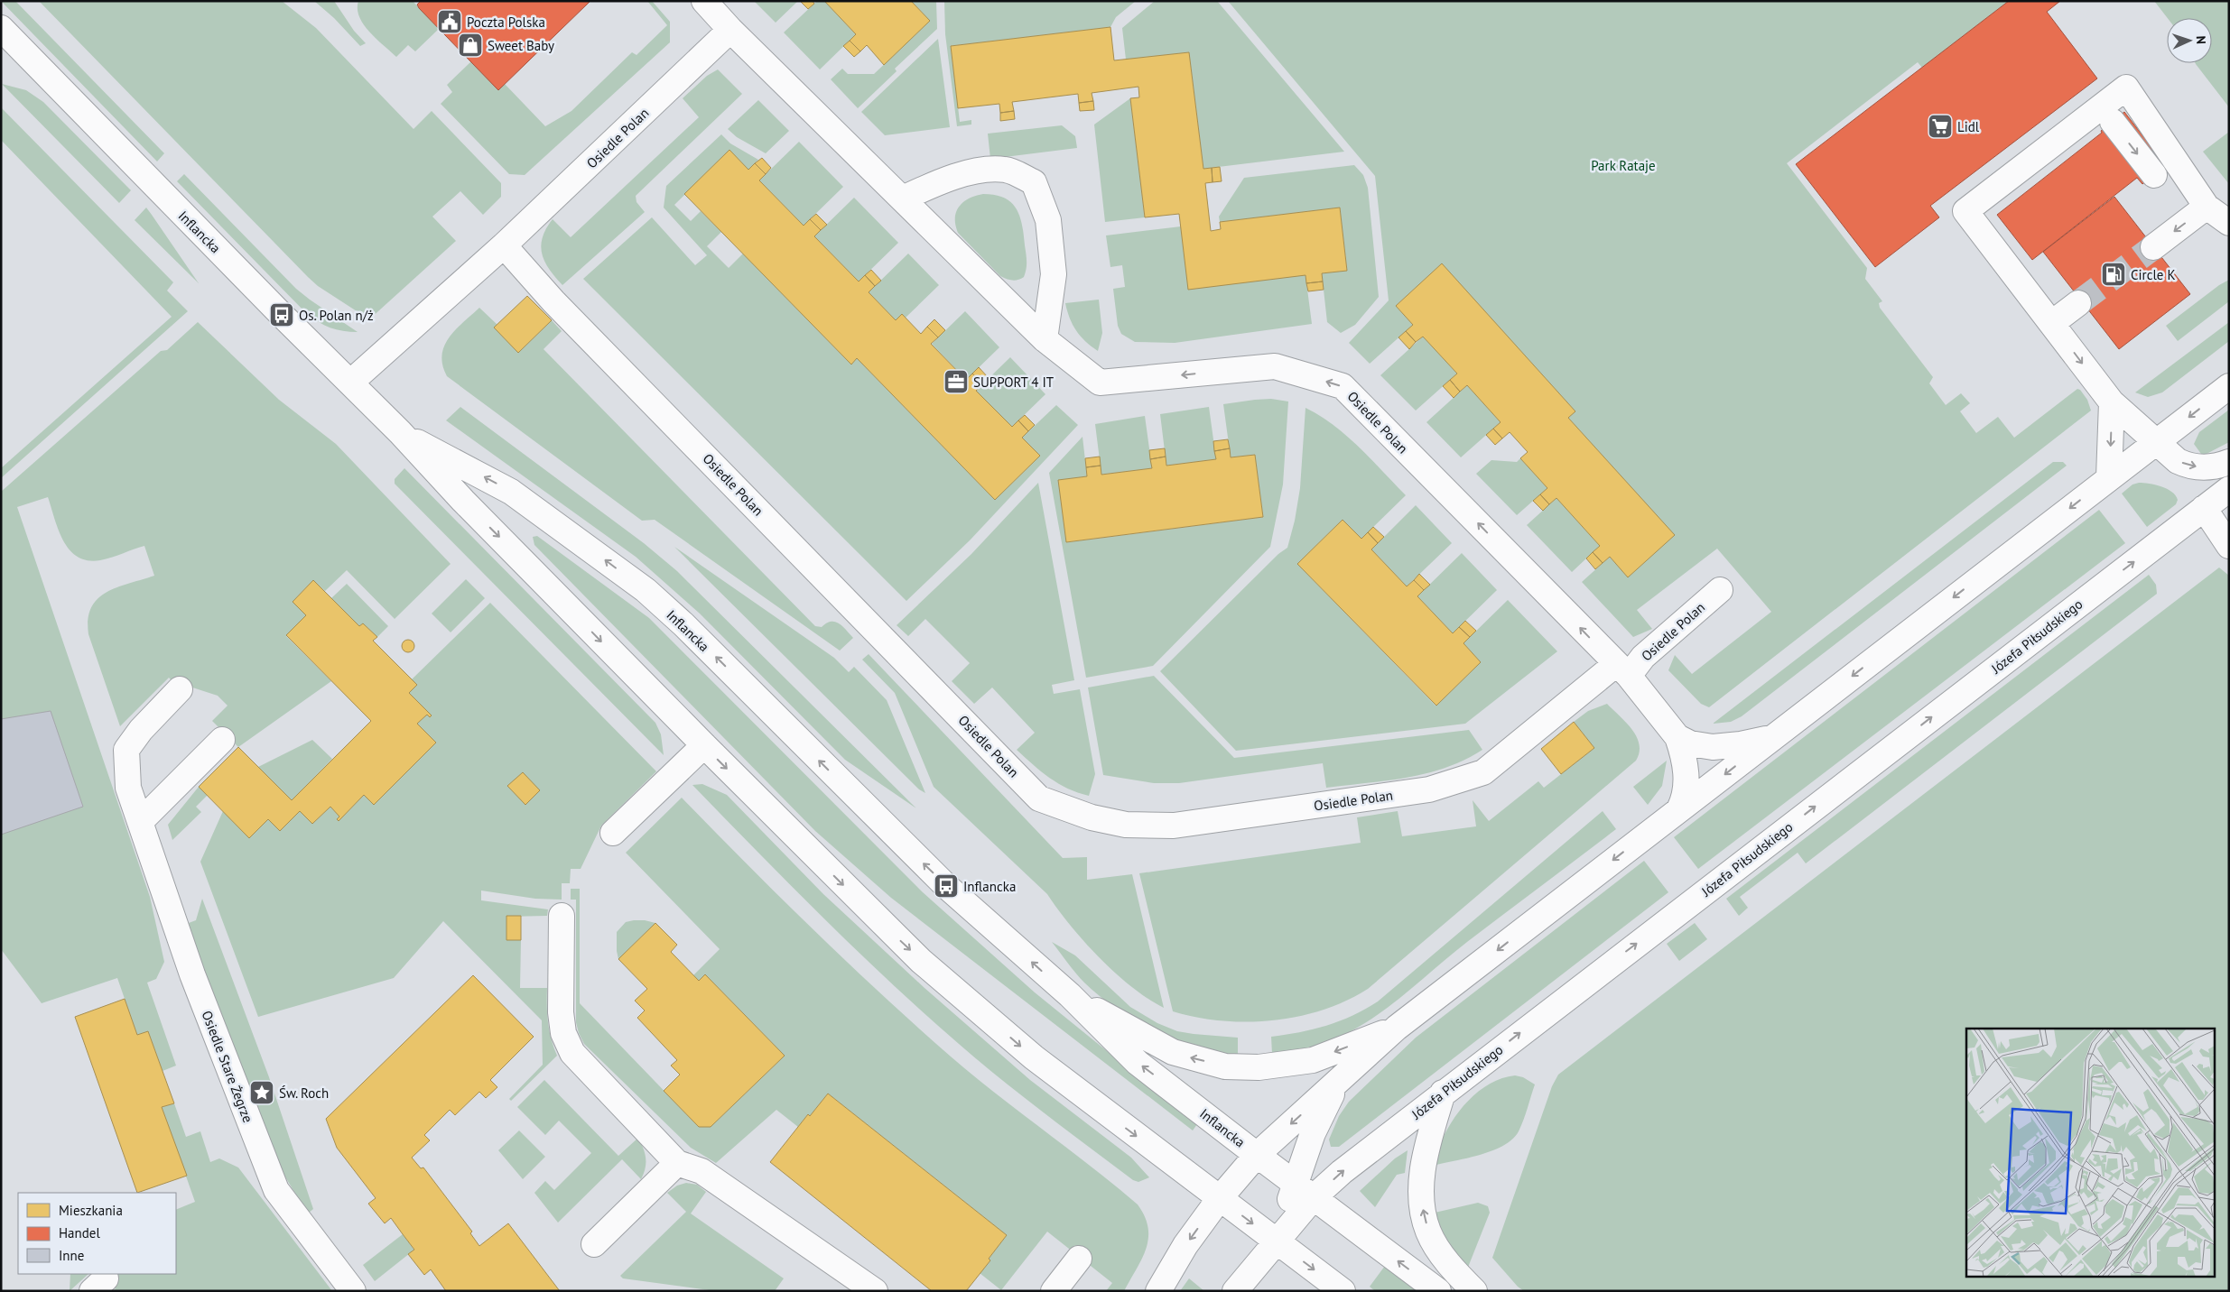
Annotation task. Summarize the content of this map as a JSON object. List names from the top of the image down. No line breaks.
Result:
{"streets":{"street":["Osiedle Polan","Inflancka","Józefa Piłsudskiego","Osiedle Stare Żegrze"]},"crossings":[["Osiedle Polan","Inflancka"],["Osiedle Polan","Józefa Piłsudskiego"],["Inflancka","Józefa Piłsudskiego"]],"parks":["Park Rataje"],"places":{"public building":["Poczta Polska"],"shop":["Sweet Baby"],"supermarket":["Lidl"],"fuel station":["Circle K"],"bus stop":["Os. Polan n/ż","Inflancka"],"office":["SUPPORT 4 IT"],"place":["Św. Roch"]},"legend":["Mieszkania","Handel","Inne"],"north":"right"}
